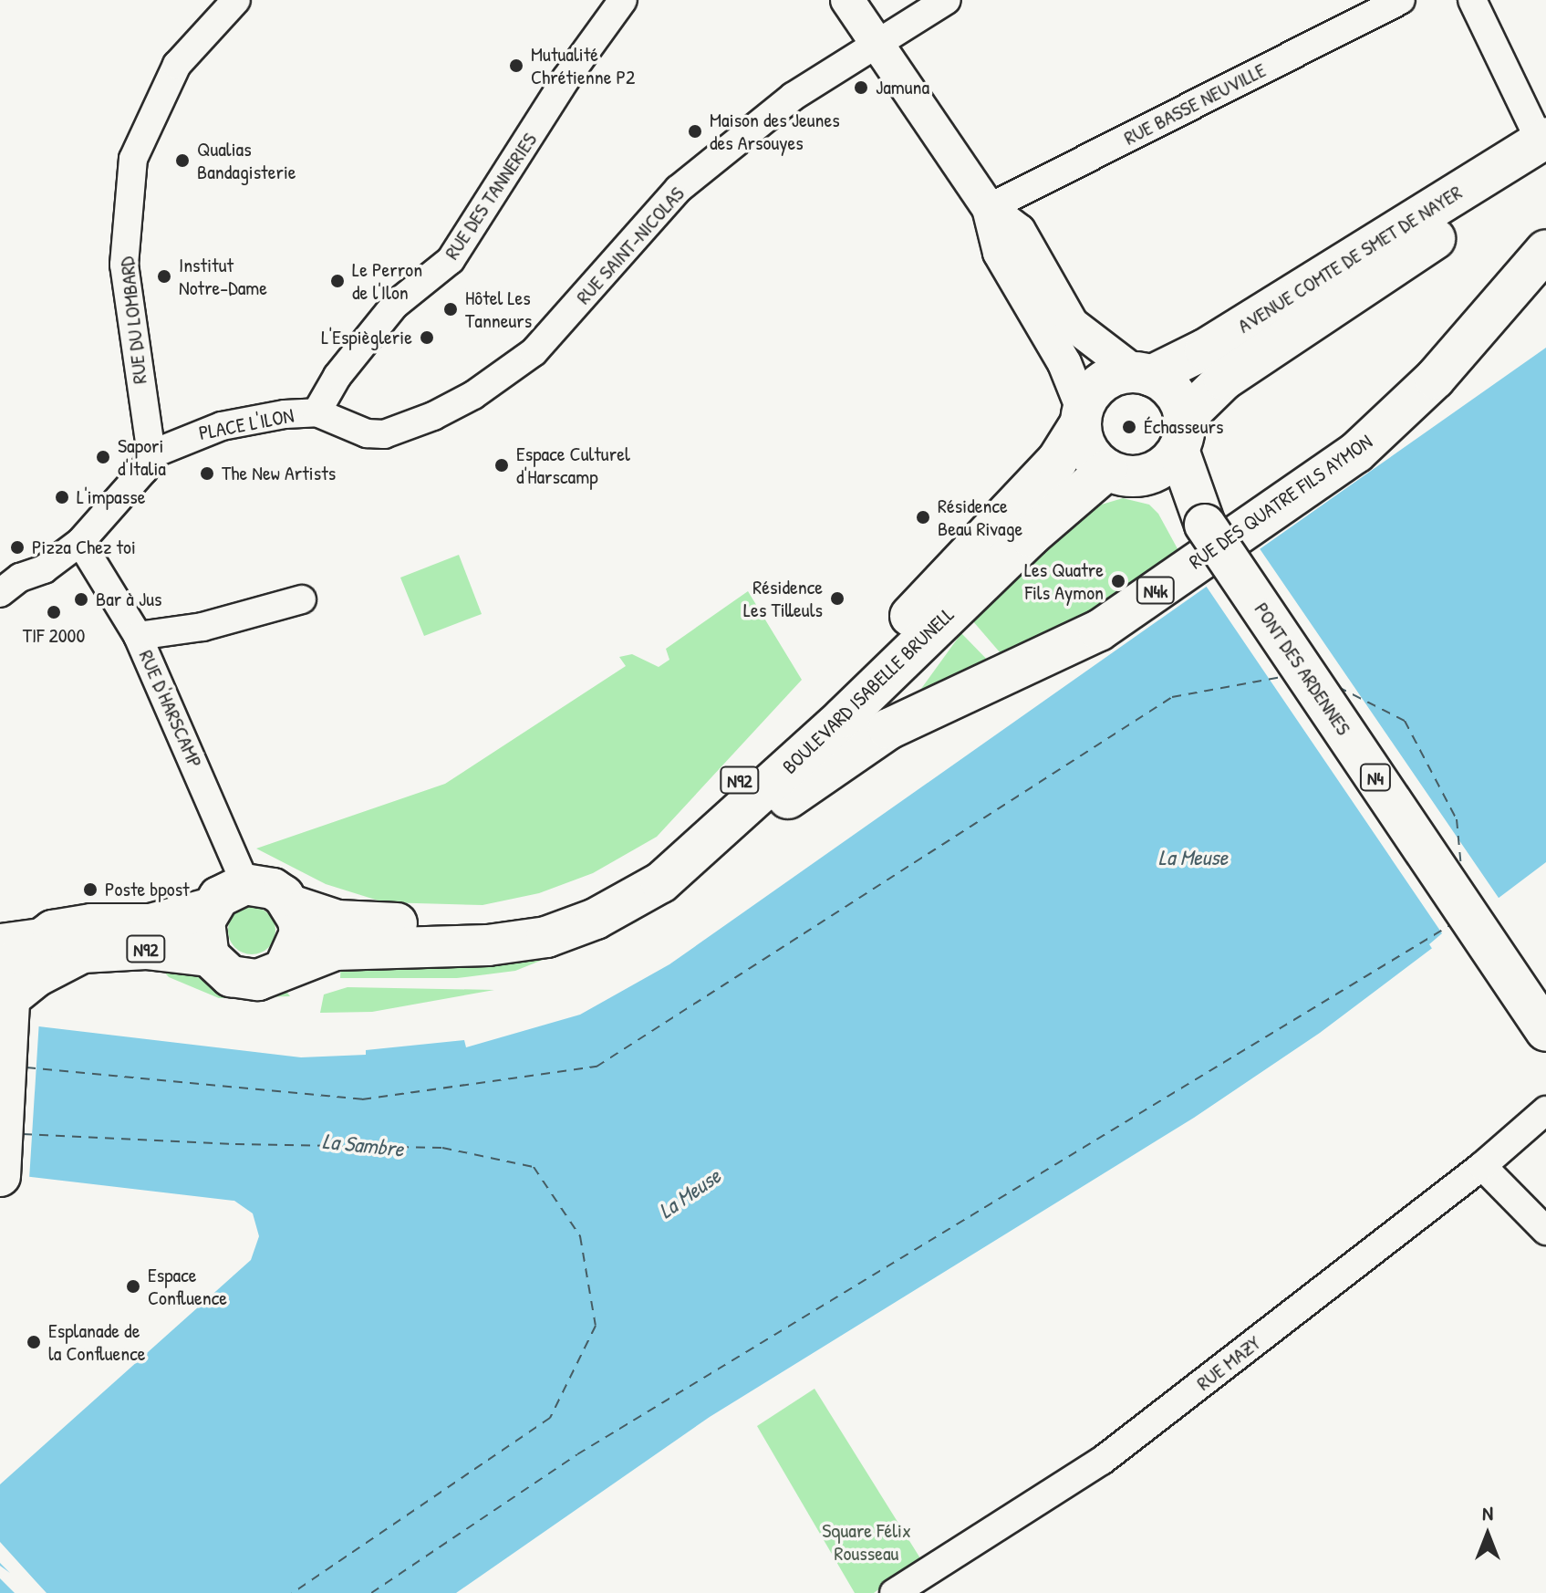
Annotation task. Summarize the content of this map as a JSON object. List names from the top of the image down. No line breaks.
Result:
{"streets":{"main road":["AVENUE COMTE DE SMET DE NAYER","RUE DES QUATRE FILS AYMON","N4k","PONT DES ARDENNES","BOULEVARD ISABELLE BRUNELL","N4","N92"],"street":["RUE BASSE NEUVILLE","RUE DES TANNERIES","RUE SAINT-NICOLAS","RUE DU LOMBARD","PLACE L'ILON","RUE D'HARSCAMP","RUE MAZY"]},"crossings":[["RUE DES TANNERIES","PLACE L'ILON"],["RUE SAINT-NICOLAS","PLACE L'ILON"],["AVENUE COMTE DE SMET DE NAYER","BOULEVARD ISABELLE BRUNELL"],["AVENUE COMTE DE SMET DE NAYER","N4"],["RUE DU LOMBARD","PLACE L'ILON"],["RUE DES QUATRE FILS AYMON","BOULEVARD ISABELLE BRUNELL"],["PONT DES ARDENNES","N4"],["BOULEVARD ISABELLE BRUNELL","RUE D'HARSCAMP"],["BOULEVARD ISABELLE BRUNELL","N4"],["BOULEVARD ISABELLE BRUNELL","N92"],["RUE D'HARSCAMP","N92"]],"water":["La Meuse","La Sambre"],"parks":["Square Félix Rousseau"],"places":["Mutualité Chrétienne P2","Jamuna","Maison des Jeunes des Arsouyes","Qualias Bandagisterie","Institut Notre-Dame","Le Perron de l'Ilon","Hôtel Les Tanneurs","L'Espièglerie","Échasseurs","Sapori d'Italia","Espace Culturel d'Harscamp","The New Artists","L'impasse","Résidence Beau Rivage","Pizza Chez toi","Les Quatre Fils Aymon","Résidence Les Tilleuls","Bar à Jus","TIF 2000","Poste bpost","Espace Confluence","Esplanade de la Confluence"],"north":"top"}
